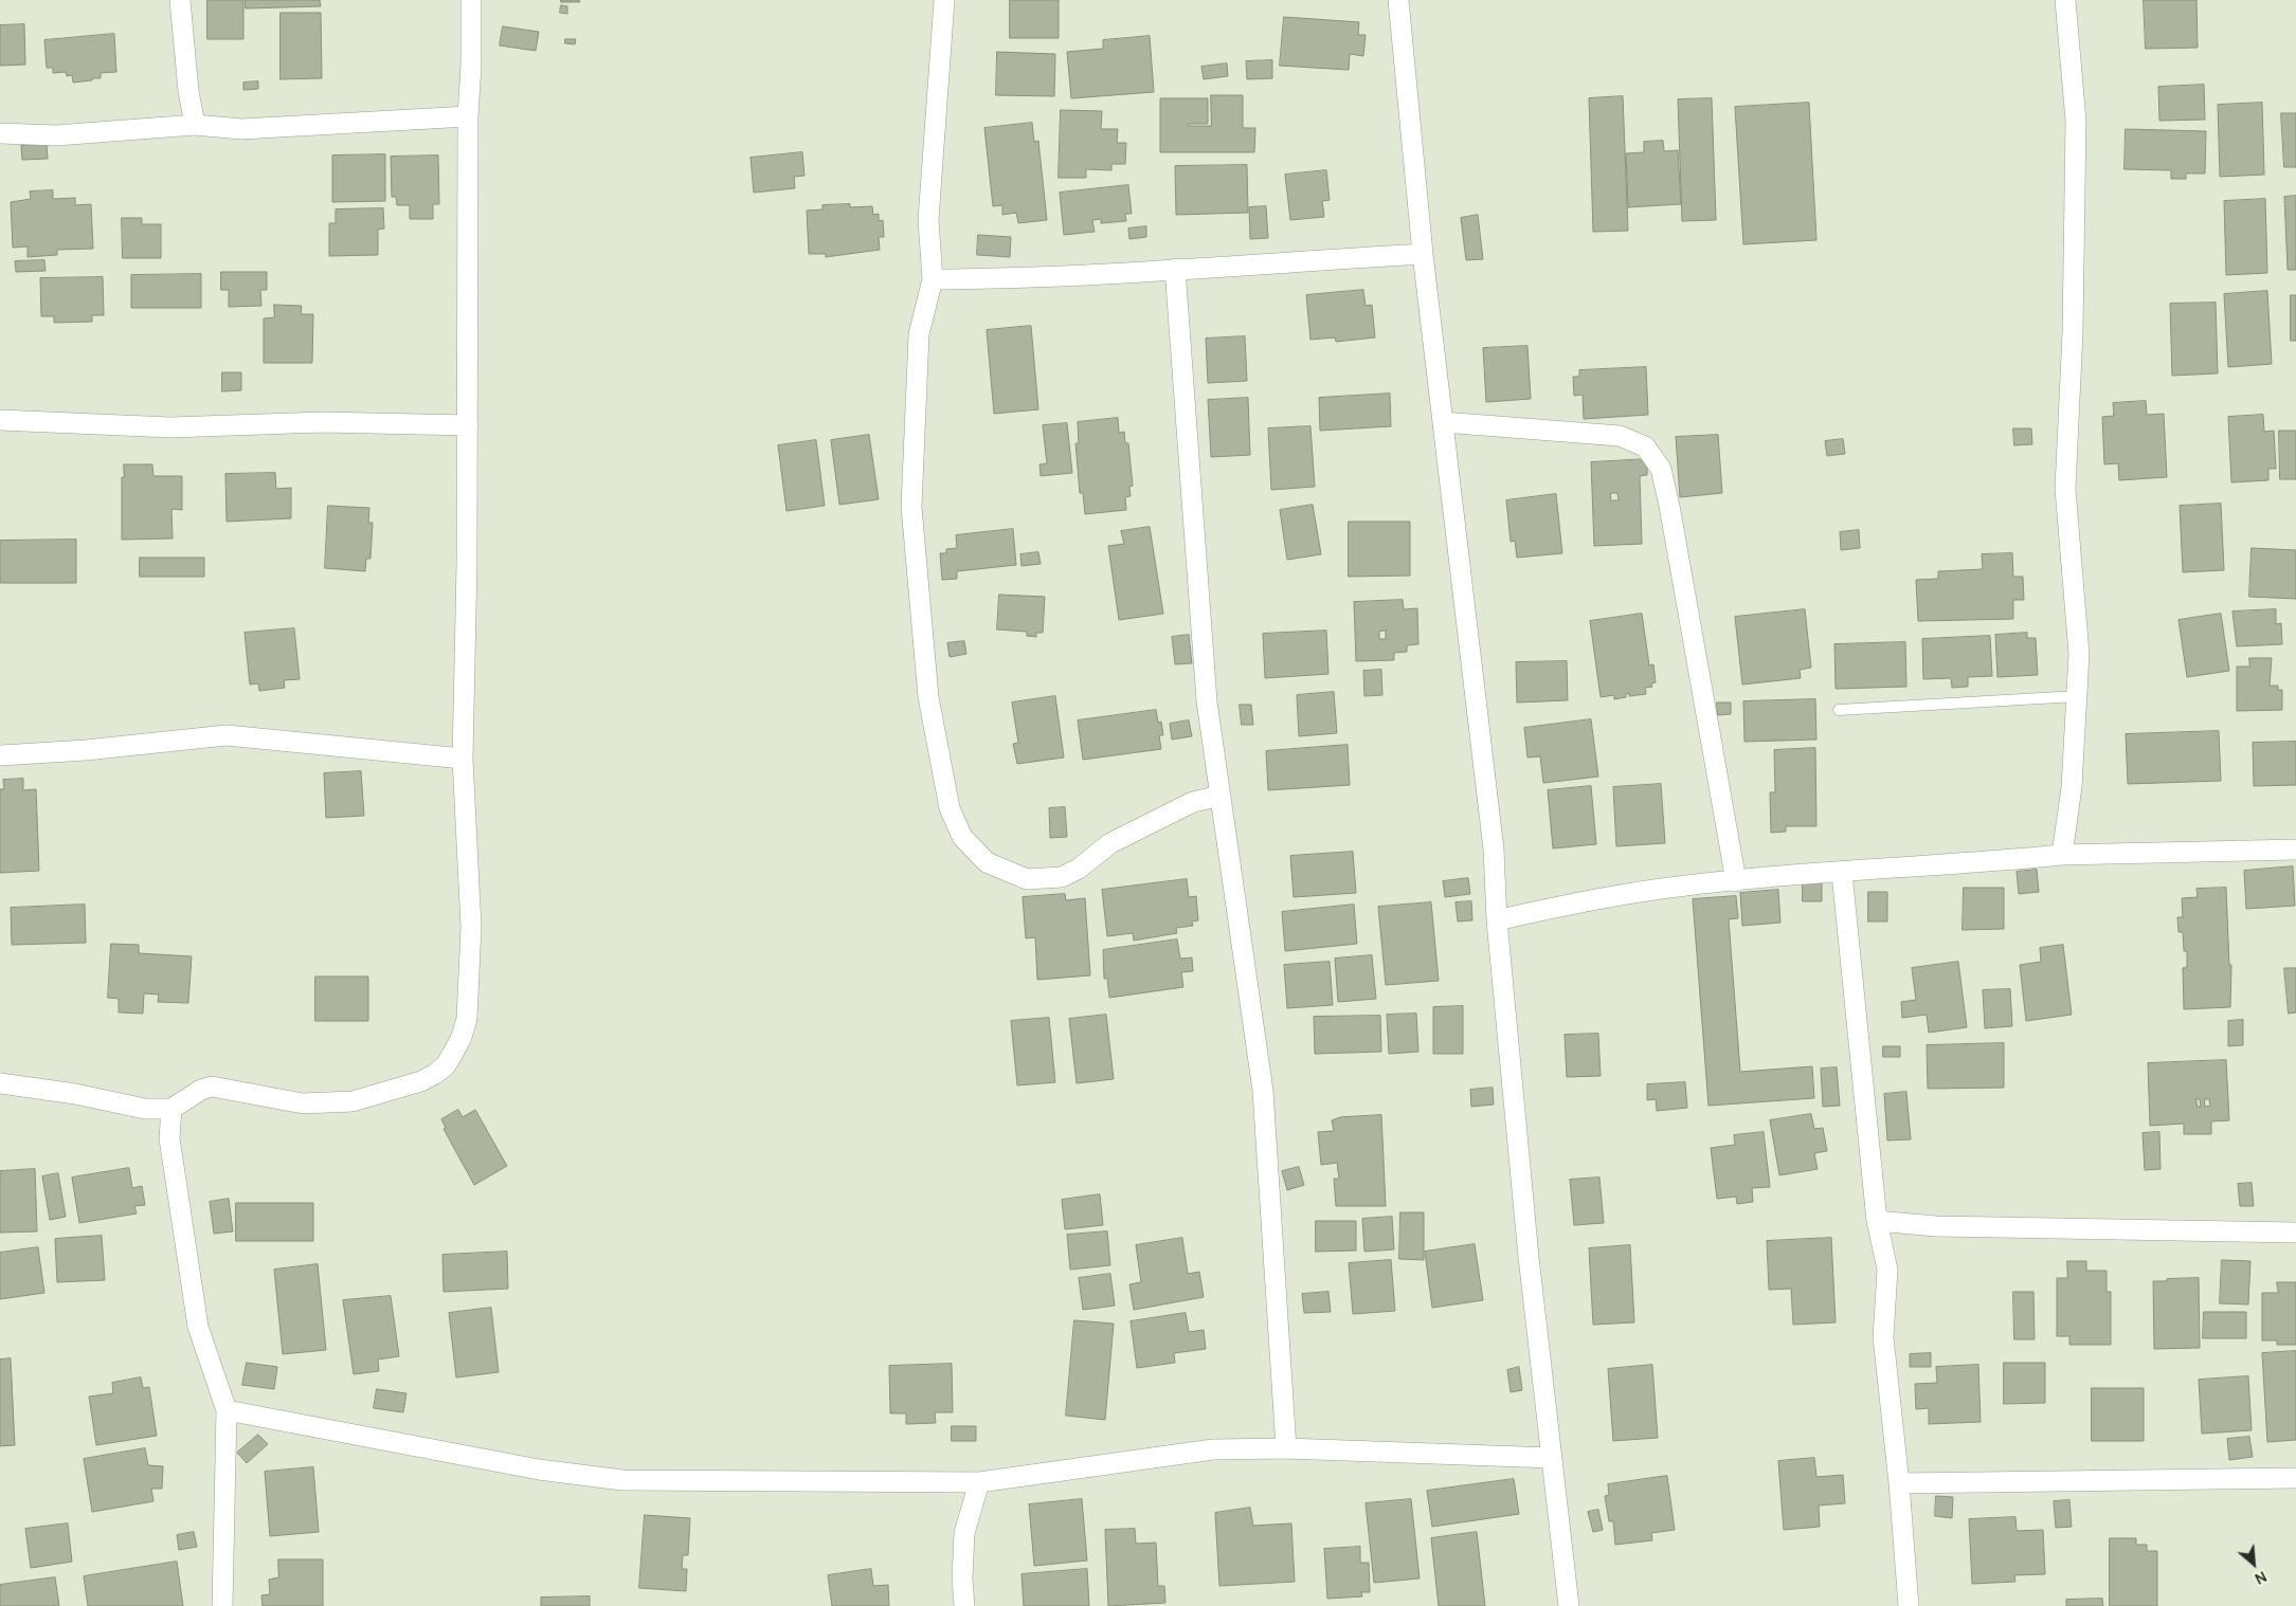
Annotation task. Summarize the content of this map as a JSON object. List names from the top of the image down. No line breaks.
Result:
{"north":"bottom right"}
